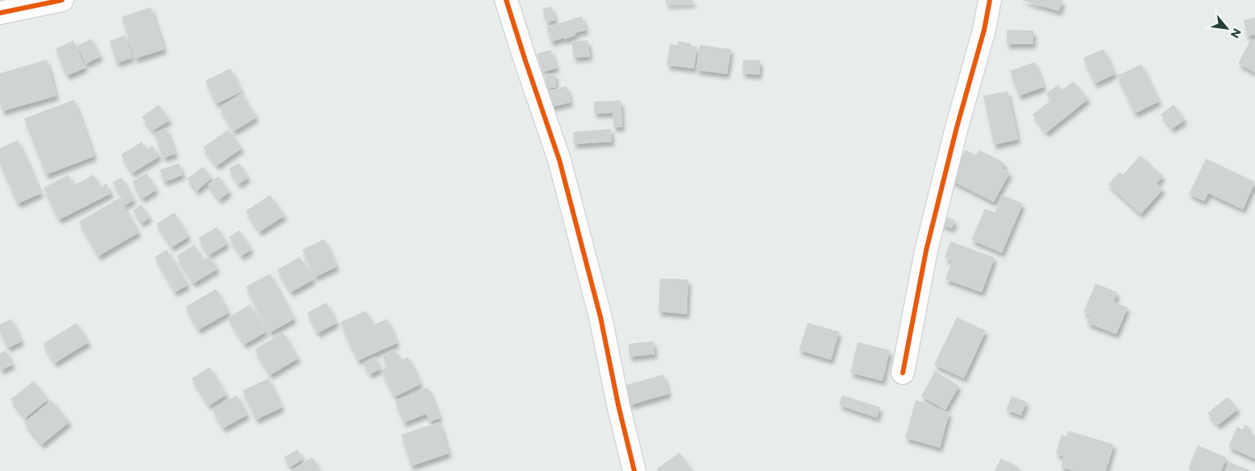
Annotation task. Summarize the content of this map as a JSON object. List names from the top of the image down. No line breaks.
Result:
{"north":"bottom right"}
